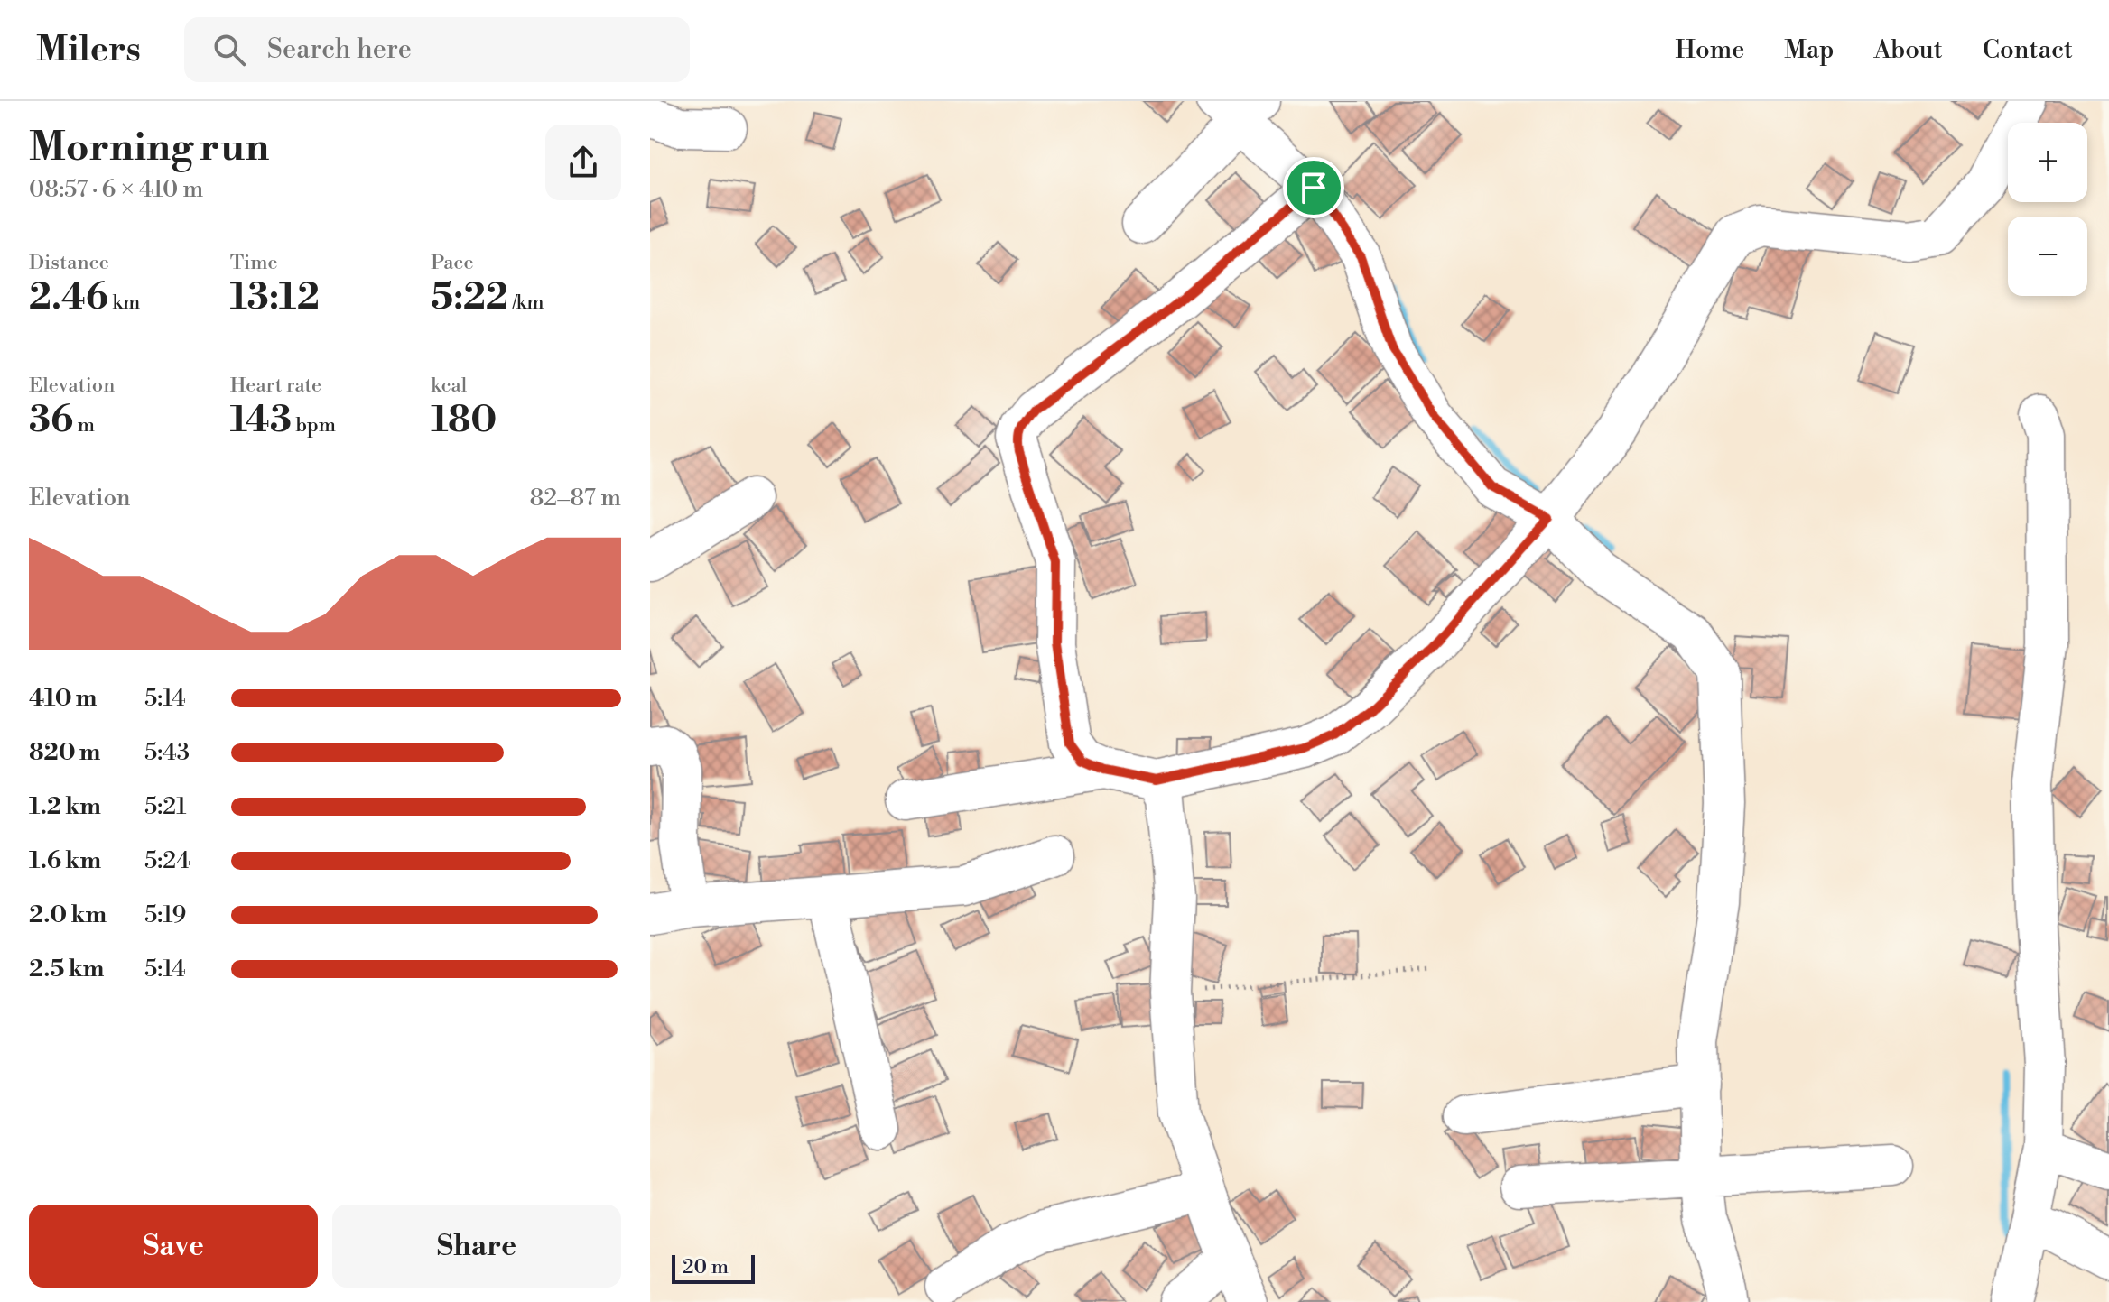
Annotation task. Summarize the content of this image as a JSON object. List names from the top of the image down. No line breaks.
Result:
{"scale_bar":"20 m","page":{"header":"Milers","search":"Search here","nav":["Home","Map","About","Contact"],"heading":["Morning run","08:57 · 6 × 410 m"],"map_buttons":["+","−"],"stats":[["Distance","2.46 km"],["Time","13:12"],["Pace","5:22 /km"],["Elevation","36 m"],["Heart rate","143 bpm"],["kcal","180"]],"chart":["Elevation","82–87 m"],"list":[{"name":"410 m","note":"5:14"},{"name":"820 m","note":"5:43"},{"name":"1.2 km","note":"5:21"},{"name":"1.6 km","note":"5:24"},{"name":"2.0 km","note":"5:19"},{"name":"2.5 km","note":"5:14"}],"buttons":["Save","Share"],"scale":"20 m"}}
